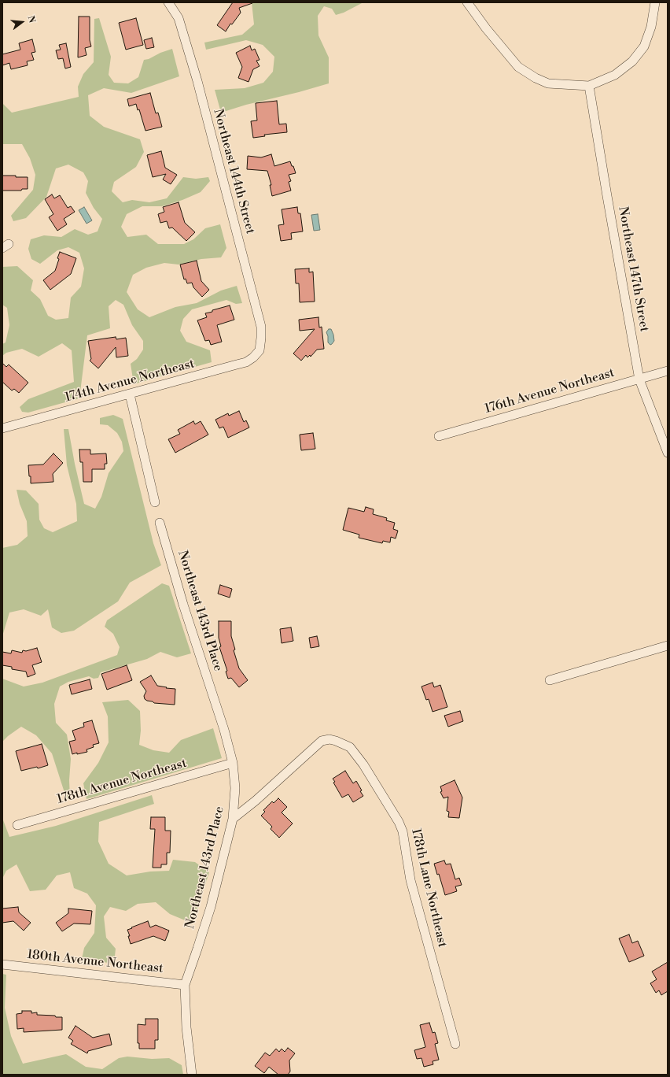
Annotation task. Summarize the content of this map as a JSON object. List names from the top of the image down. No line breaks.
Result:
{"streets":{"street":["Northeast 144th Street","Northeast 147th Street","174th Avenue Northeast","176th Avenue Northeast","Northeast 143rd Place","178th Avenue Northeast","178th Lane Northeast","180th Avenue Northeast"]},"crossings":[["Northeast 144th Street","174th Avenue Northeast"],["Northeast 147th Street","176th Avenue Northeast"],["Northeast 143rd Place","178th Avenue Northeast"],["Northeast 143rd Place","178th Lane Northeast"],["Northeast 143rd Place","180th Avenue Northeast"]],"north":"right"}
